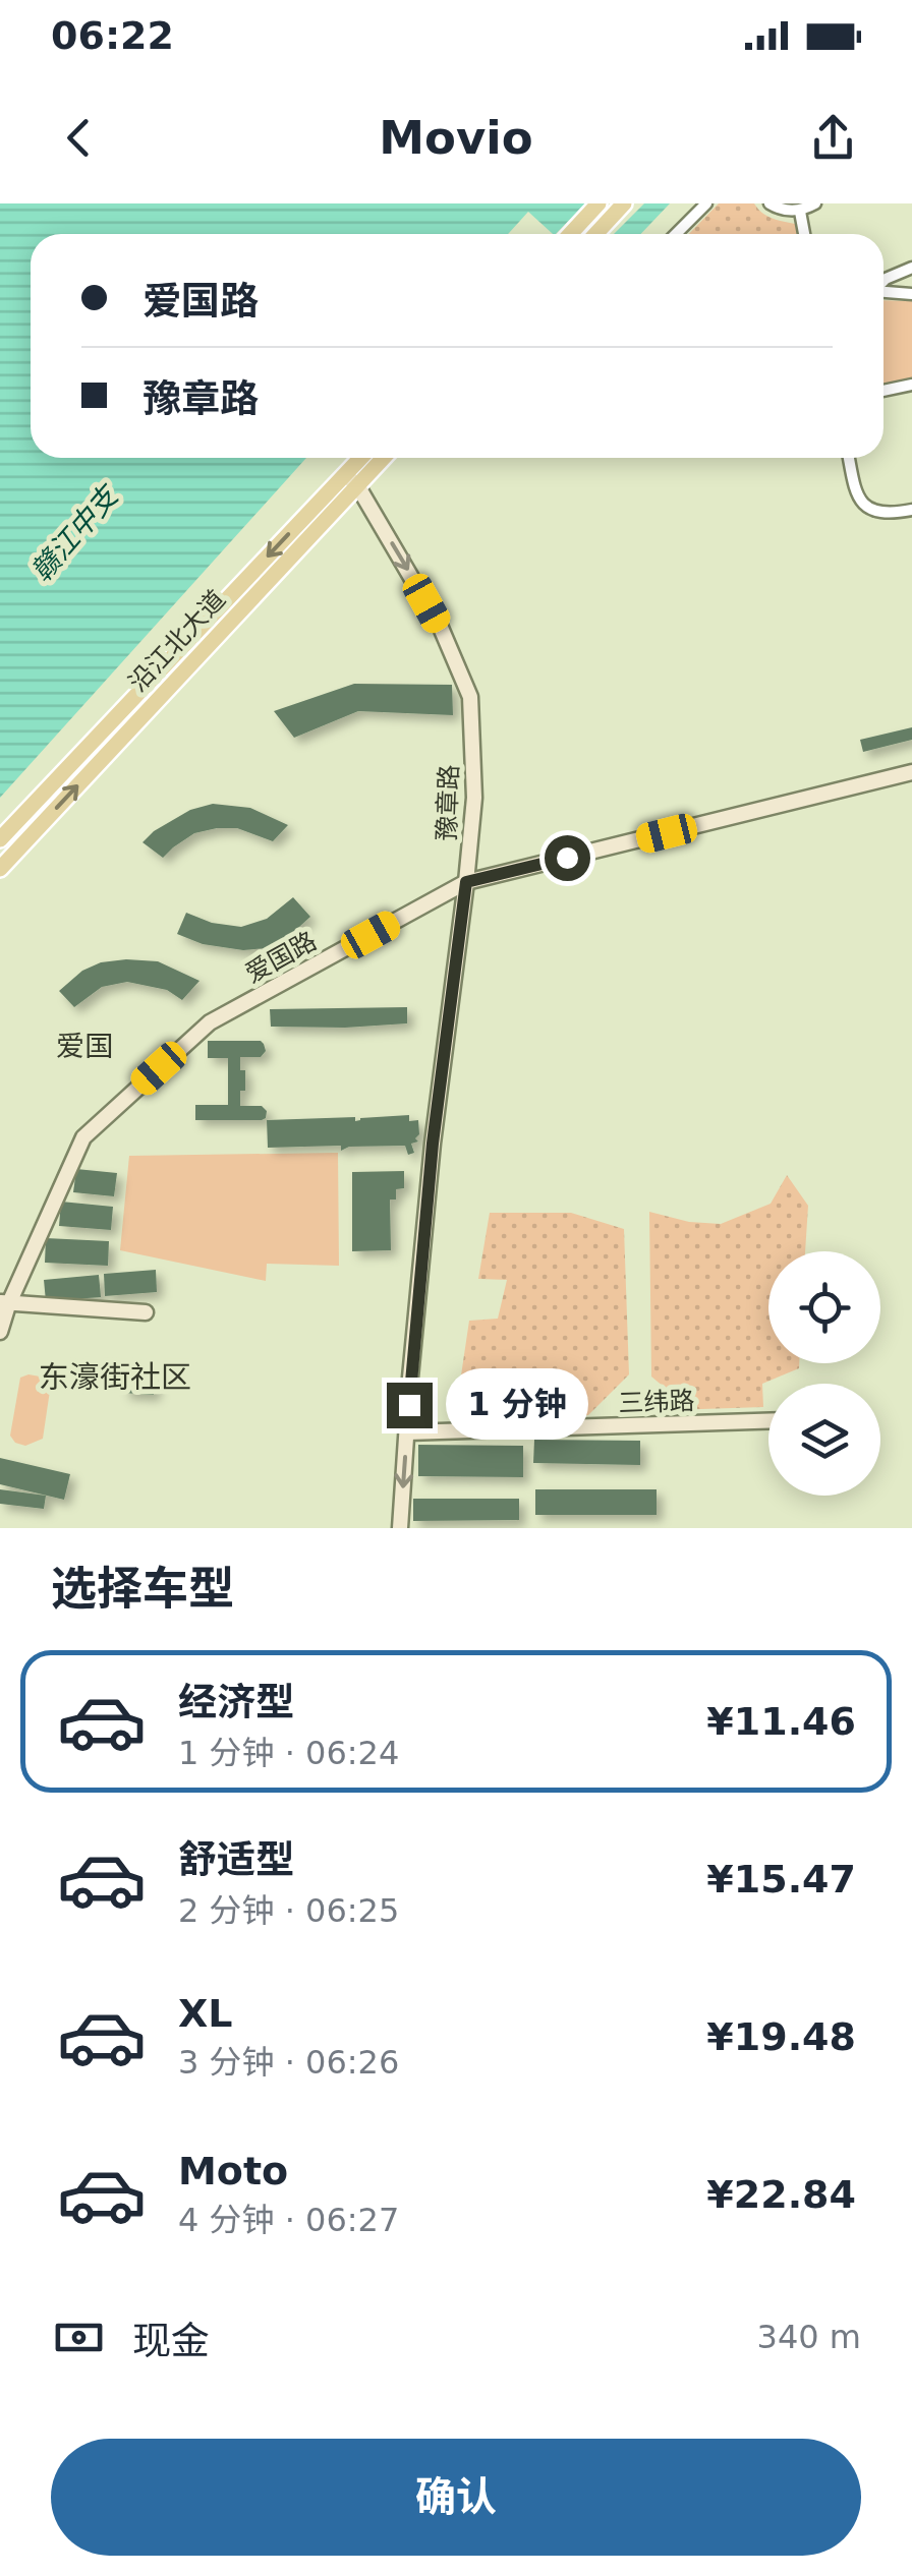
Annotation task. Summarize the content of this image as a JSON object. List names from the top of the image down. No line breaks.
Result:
{"streets":{"main road":["沿江北大道"],"street":["豫章路","爱国路","三纬路"]},"crossings":[["沿江北大道","豫章路"],["豫章路","爱国路"],["豫章路","三纬路"]],"one_way":["豫章路"],"districts":["爱国","东濠街社区"],"water":["赣江中支"],"page":{"status":"06:22","header":"Movio","banner":["爱国路","豫章路"],"bubble":"1 分钟","heading":"选择车型","list":[{"name":"经济型","note":"1 分钟 · 06:24","value":"¥11.46"},{"name":"舒适型","note":"2 分钟 · 06:25","value":"¥15.47"},{"name":"XL","note":"3 分钟 · 06:26","value":"¥19.48"},{"name":"Moto","note":"4 分钟 · 06:27","value":"¥22.84"}],"pay":["现金","340 m"],"buttons":"确认"}}
